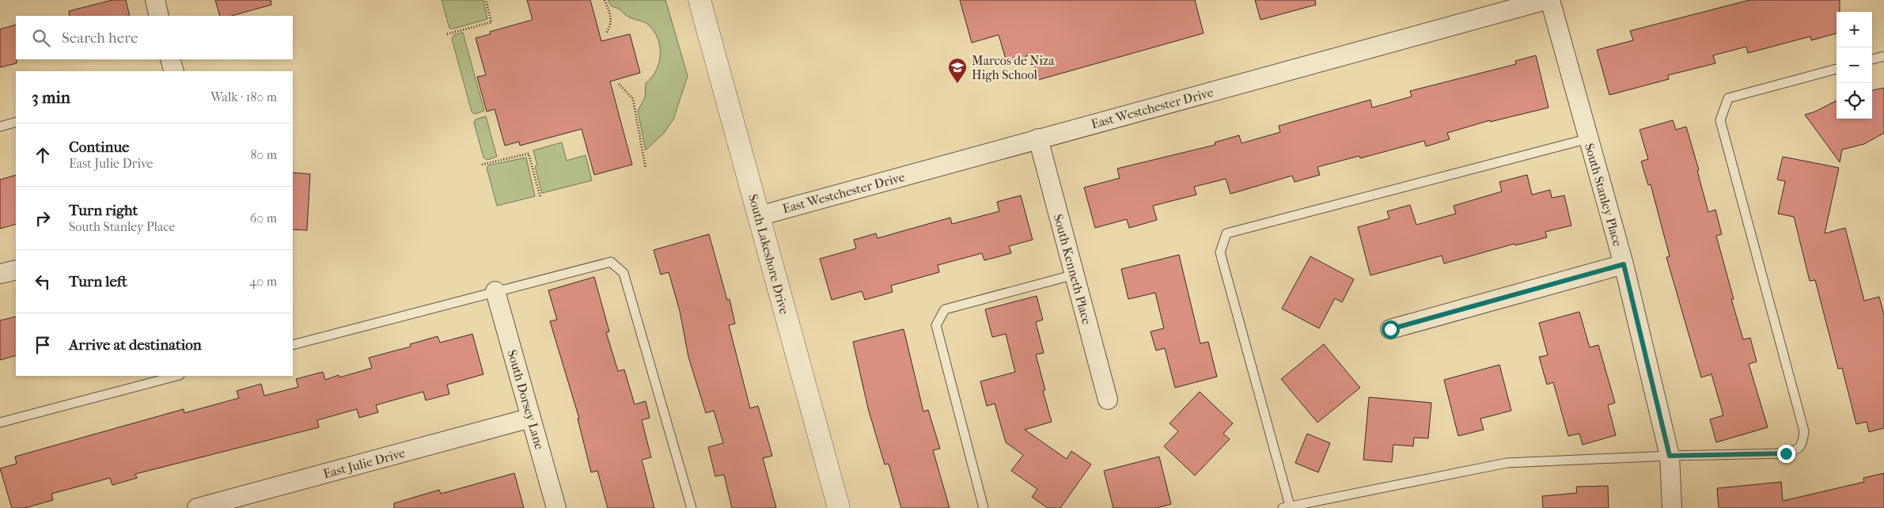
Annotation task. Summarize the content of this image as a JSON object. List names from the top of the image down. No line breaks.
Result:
{"streets":{"street":["East Westchester Drive","South Stanley Place","South Lakeshore Drive","South Kenneth Place","South Dorsey Lane","East Julie Drive"]},"crossings":[["East Westchester Drive","South Lakeshore Drive"],["East Westchester Drive","South Kenneth Place"],["South Dorsey Lane","East Julie Drive"]],"places":{"school or university":["Marcos de Niza High School"]},"page":{"map_buttons":["+","−"],"search":"Search here","heading":["3 min","Walk · 180 m"],"list":[["Continue","East Julie Drive","80 m"],["Turn right","South Stanley Place","60 m"],["Turn left","40 m"],"Arrive at destination"]}}
